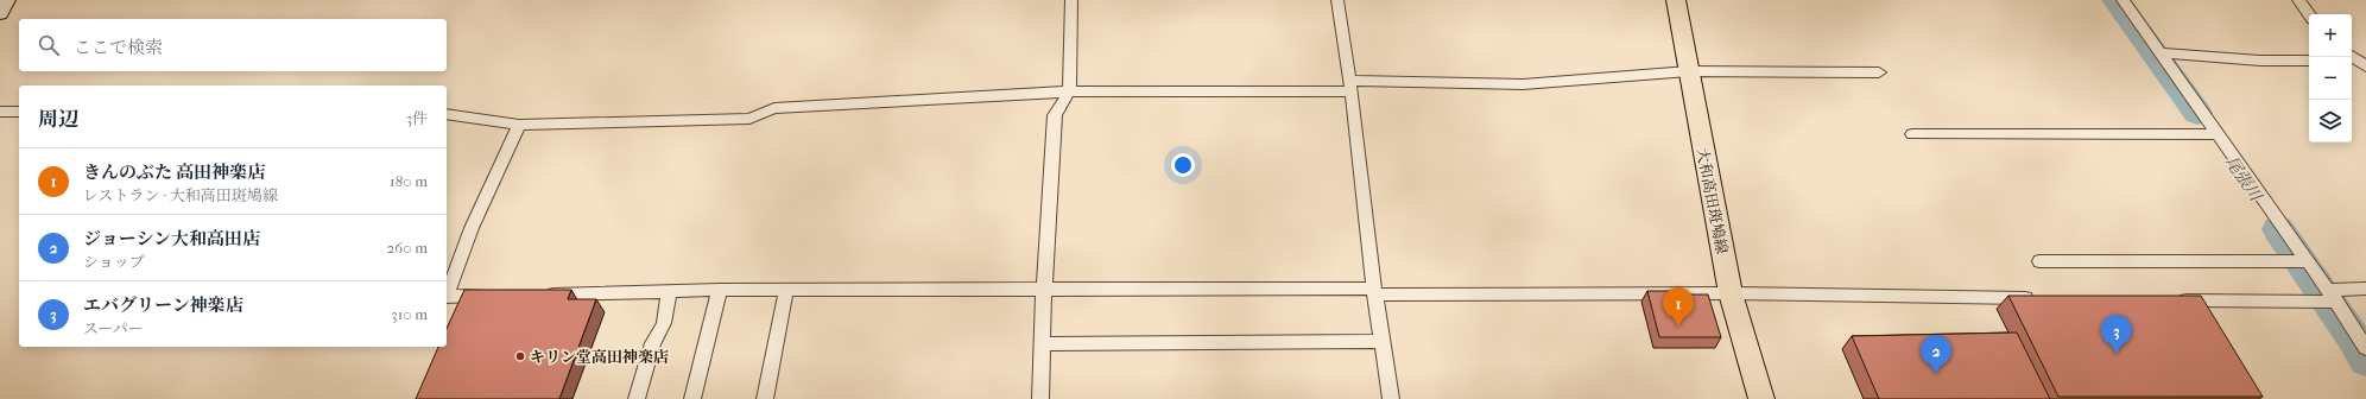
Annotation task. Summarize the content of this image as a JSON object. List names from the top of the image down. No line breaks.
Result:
{"streets":{"main road":["大和高田斑鳩線"]},"water":["尾張川"],"places":["キリン堂高田神楽店"],"page":{"map_buttons":["+","−"],"search":"ここで検索","heading":["周辺","3件"],"list":[{"mark":"1","name":"きんのぶた 高田神楽店","note":"レストラン · 大和高田斑鳩線","value":"180 m"},{"mark":"2","name":"ジョーシン大和高田店","note":"ショップ","value":"260 m"},{"mark":"3","name":"エバグリーン神楽店","note":"スーパー","value":"310 m"}],"pins":["1","3","2"]}}
